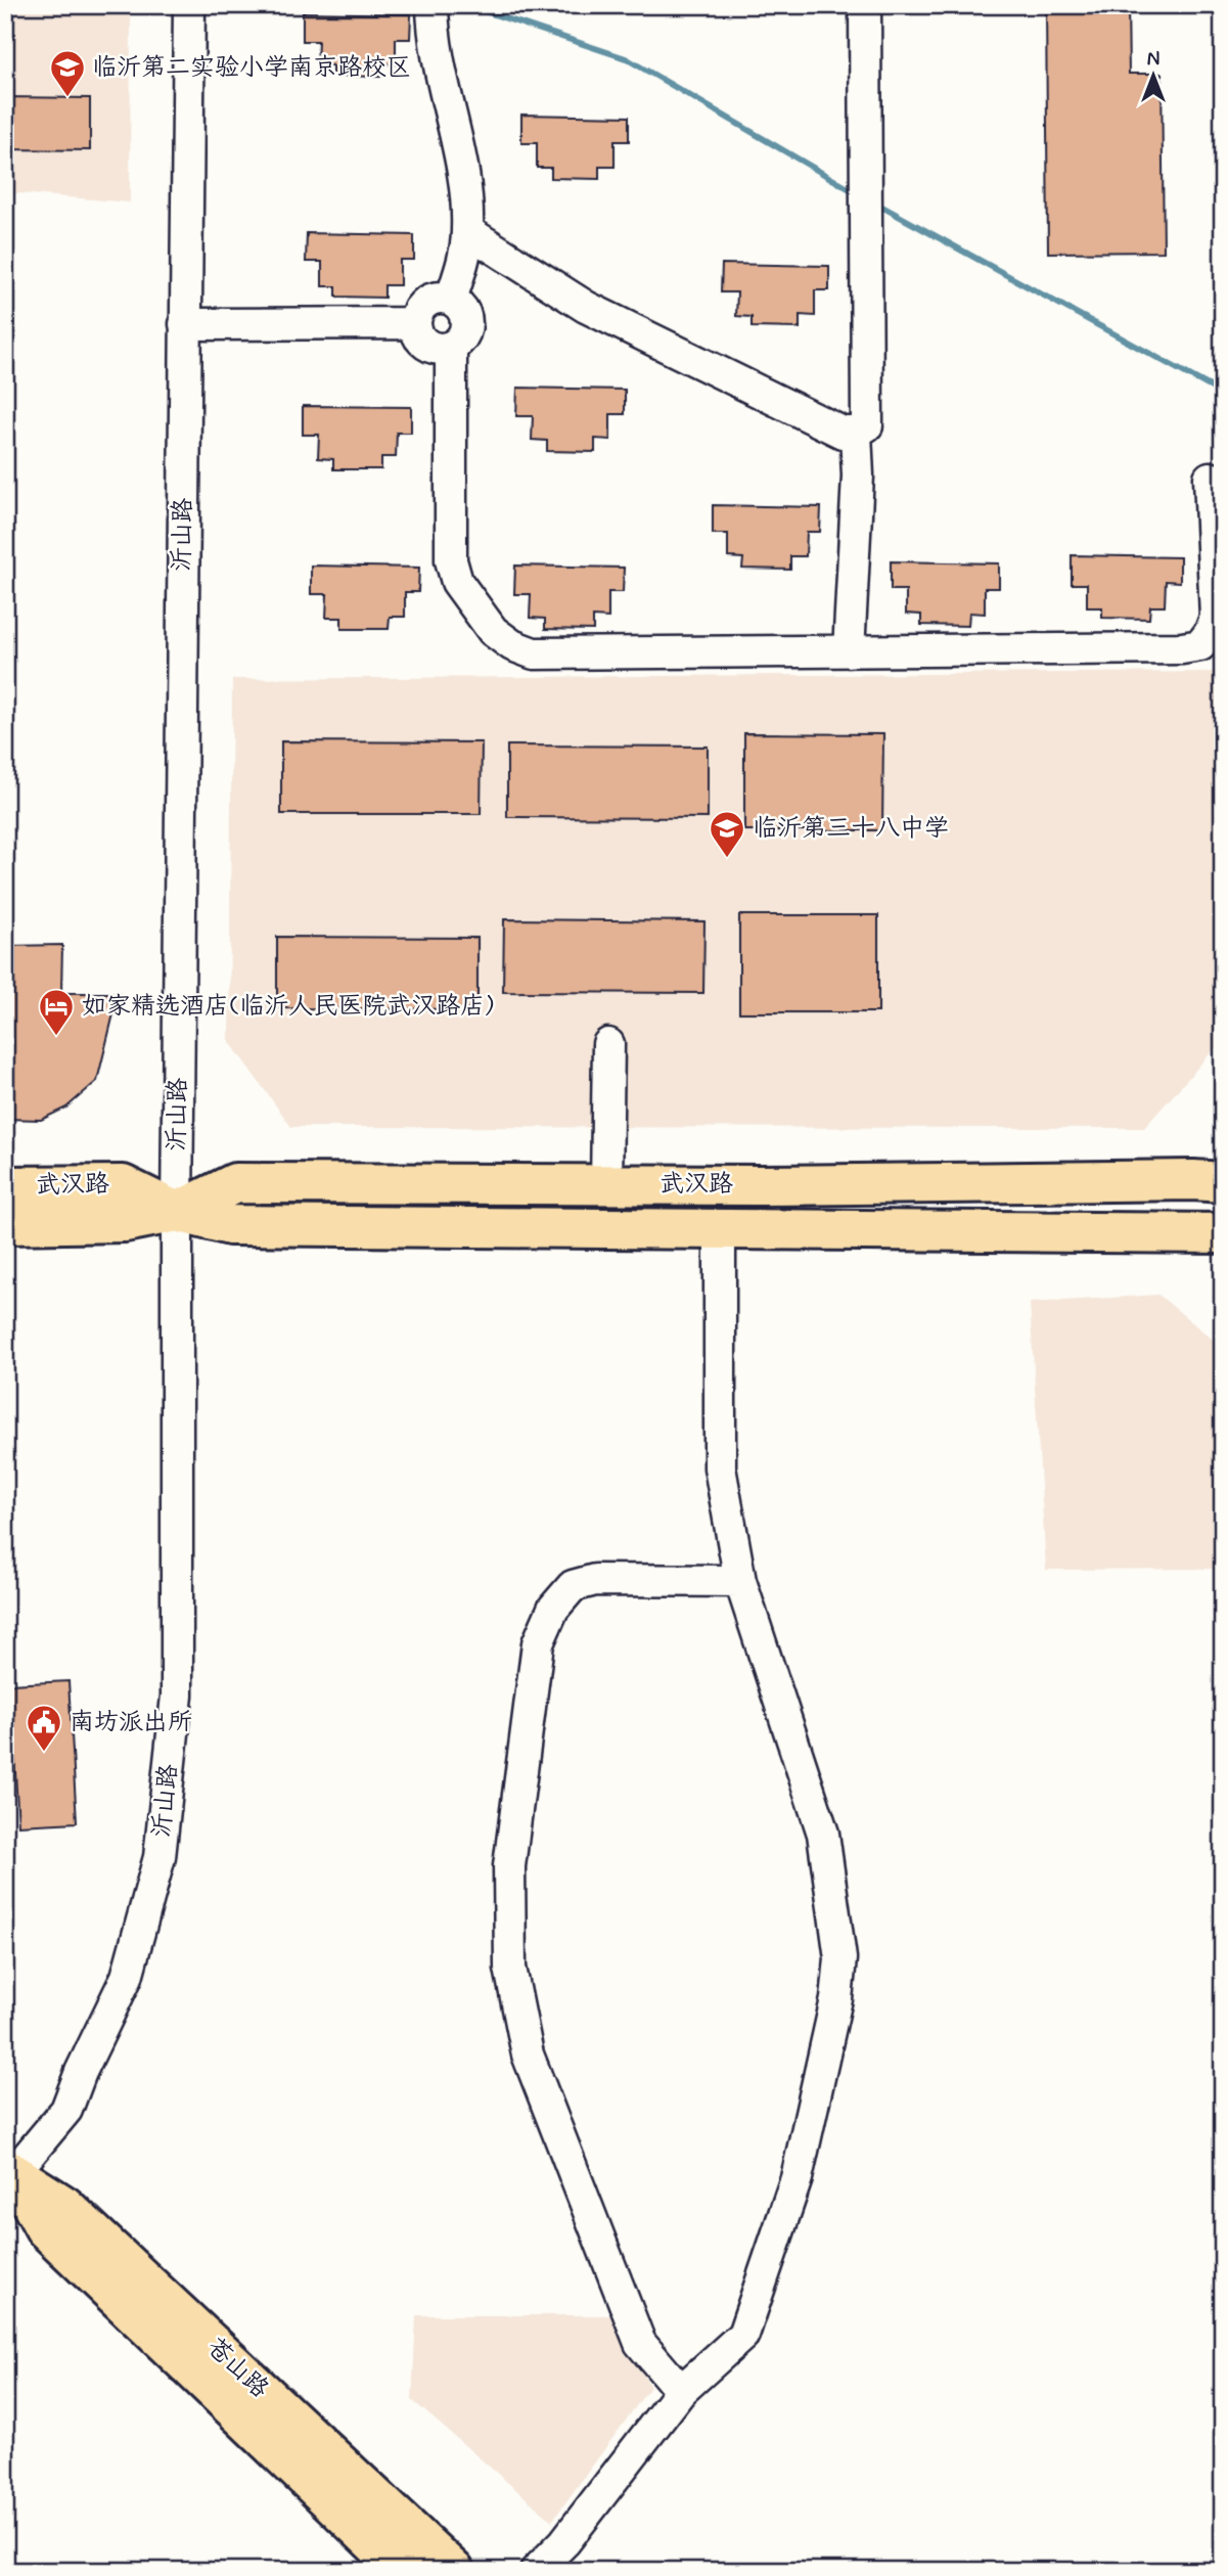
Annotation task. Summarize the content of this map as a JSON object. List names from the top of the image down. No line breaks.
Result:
{"streets":{"main road":["武汉路","苍山路"],"street":["沂山路"]},"crossings":[["沂山路","武汉路"],["沂山路","苍山路"]],"places":{"school or university":["临沂第二实验小学南京路校区","临沂第三十八中学"],"hotel":["如家精选酒店(临沂人民医院武汉路店)"],"public building":["南坊派出所"]},"north":"top"}
